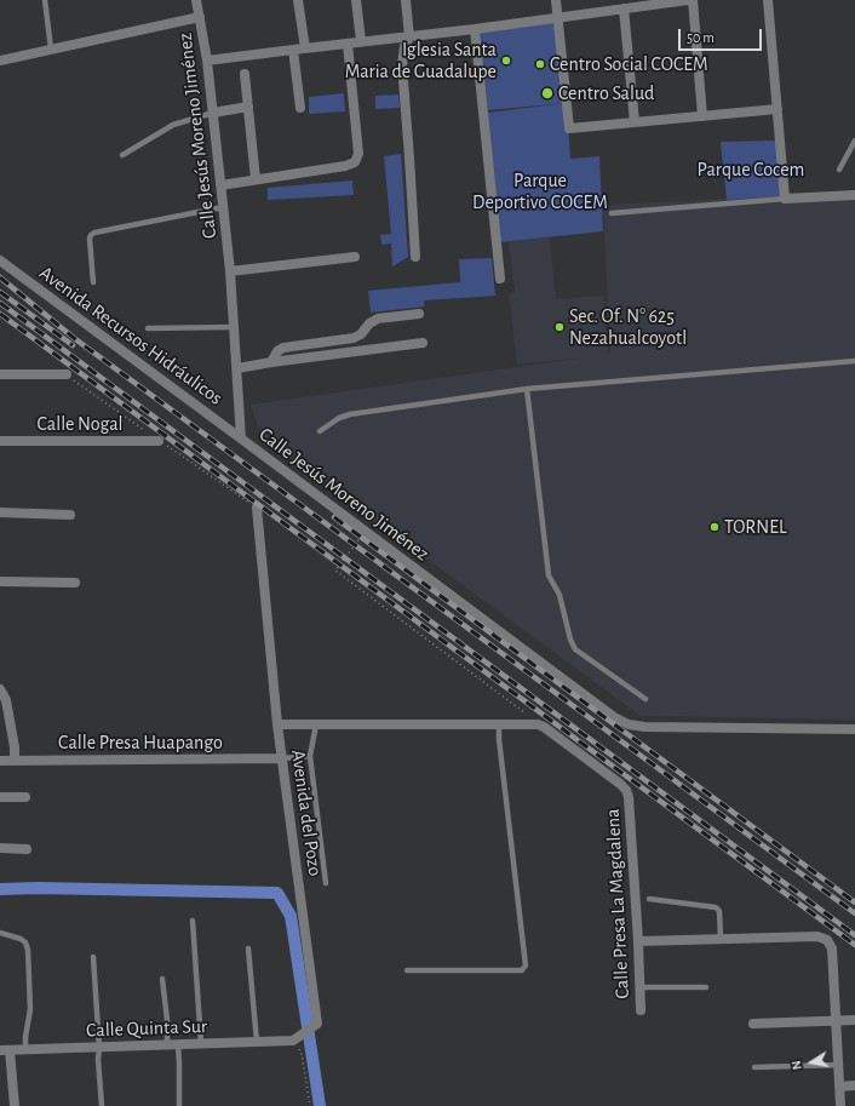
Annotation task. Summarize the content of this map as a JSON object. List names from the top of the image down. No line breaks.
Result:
{"streets":{"street":["Calle Jesús Moreno Jiménez","Avenida Recursos Hidráulicos","Calle Nogal","Calle Presa Huapango","Avenida del Pozo","Calle Presa La Magdalena","Calle Quinta Sur"]},"crossings":[["Calle Jesús Moreno Jiménez","Avenida Recursos Hidráulicos"],["Calle Presa Huapango","Avenida del Pozo"],["Avenida del Pozo","Calle Quinta Sur"]],"parks":["Parque Cocem","Parque Deportivo COCEM"],"places":["Iglesia Santa Maria de Guadalupe","Centro Social COCEM","Centro Salud","Sec. Of. N° 625 Nezahualcoyotl","TORNEL"],"scale_bar":"50 m","north":"left"}
